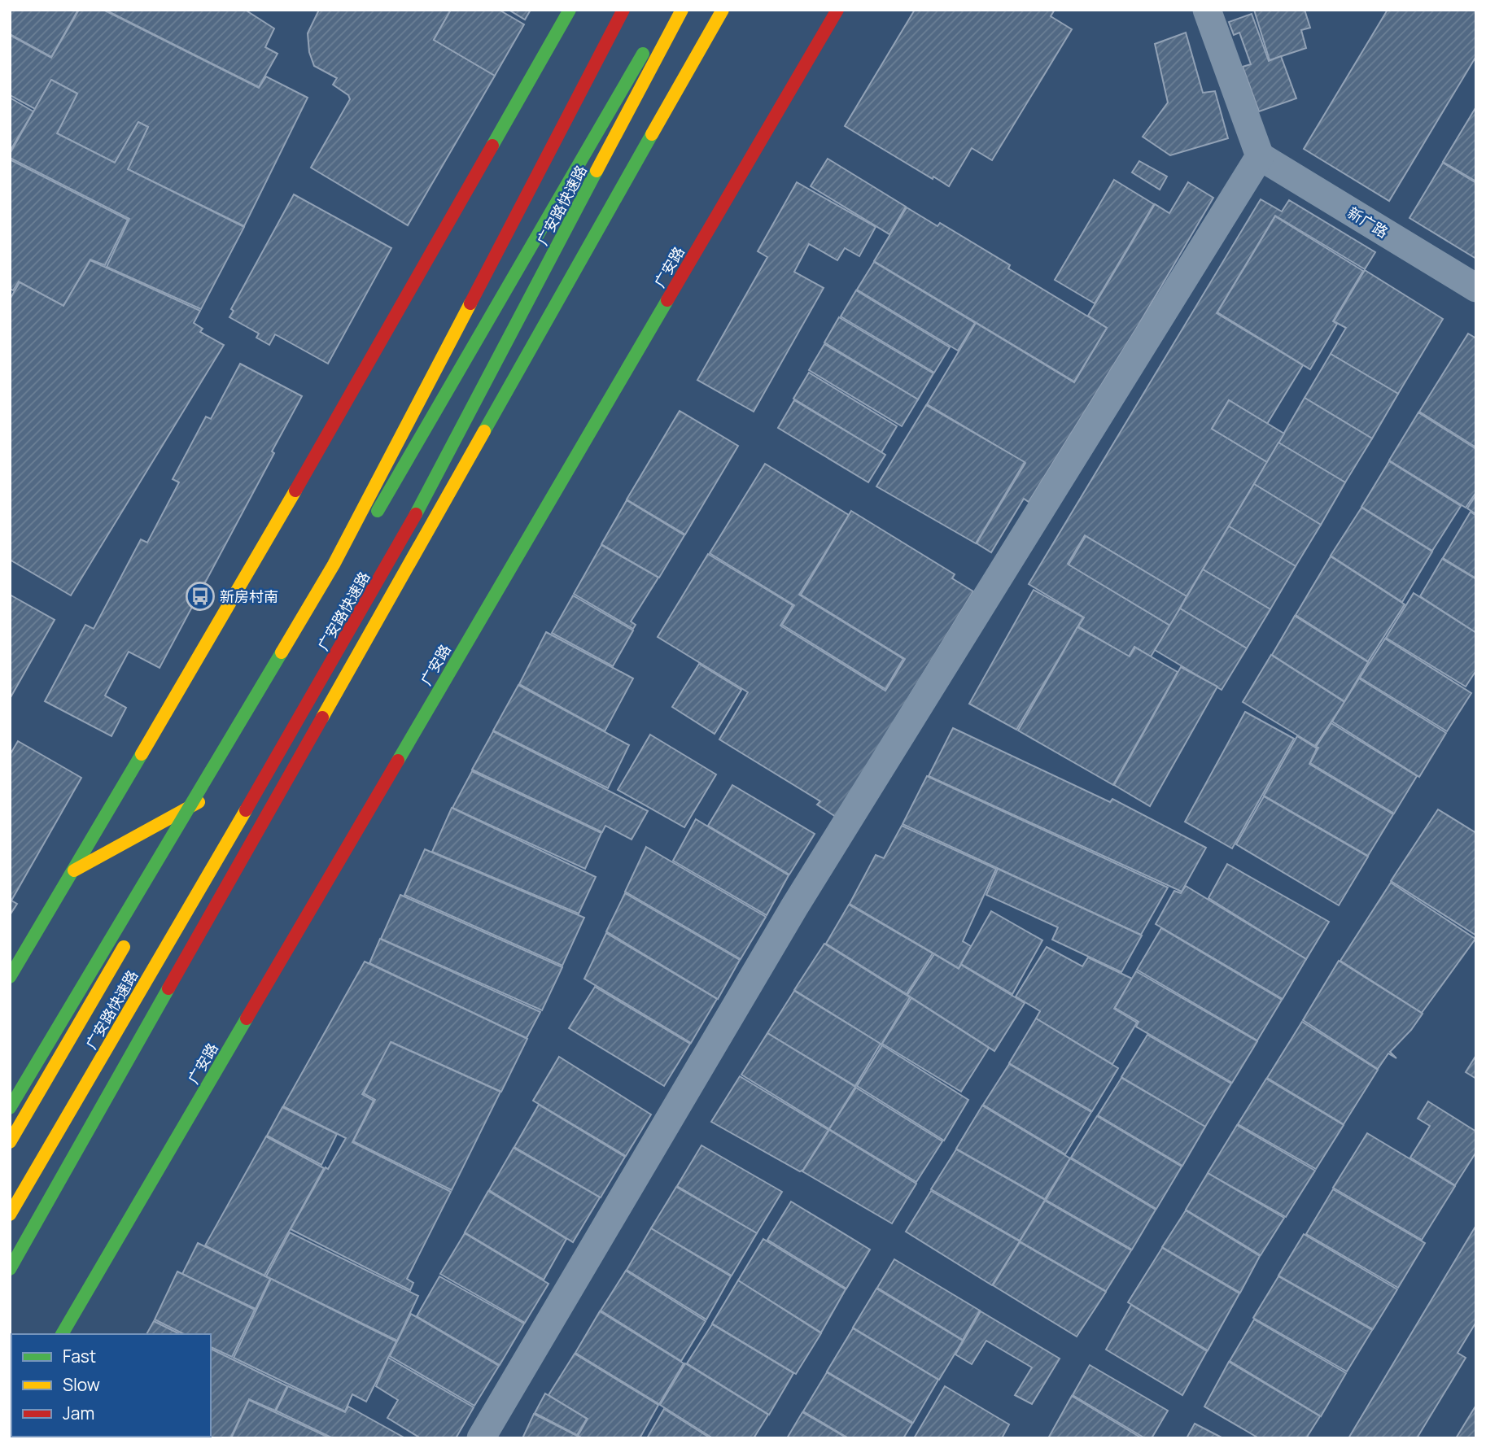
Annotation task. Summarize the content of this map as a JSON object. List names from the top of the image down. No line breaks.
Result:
{"streets":{"main road":["广安路快速路","广安路"],"street":["新广路"]},"places":{"bus stop":["新房村南"]},"legend":["Fast","Slow","Jam"]}
